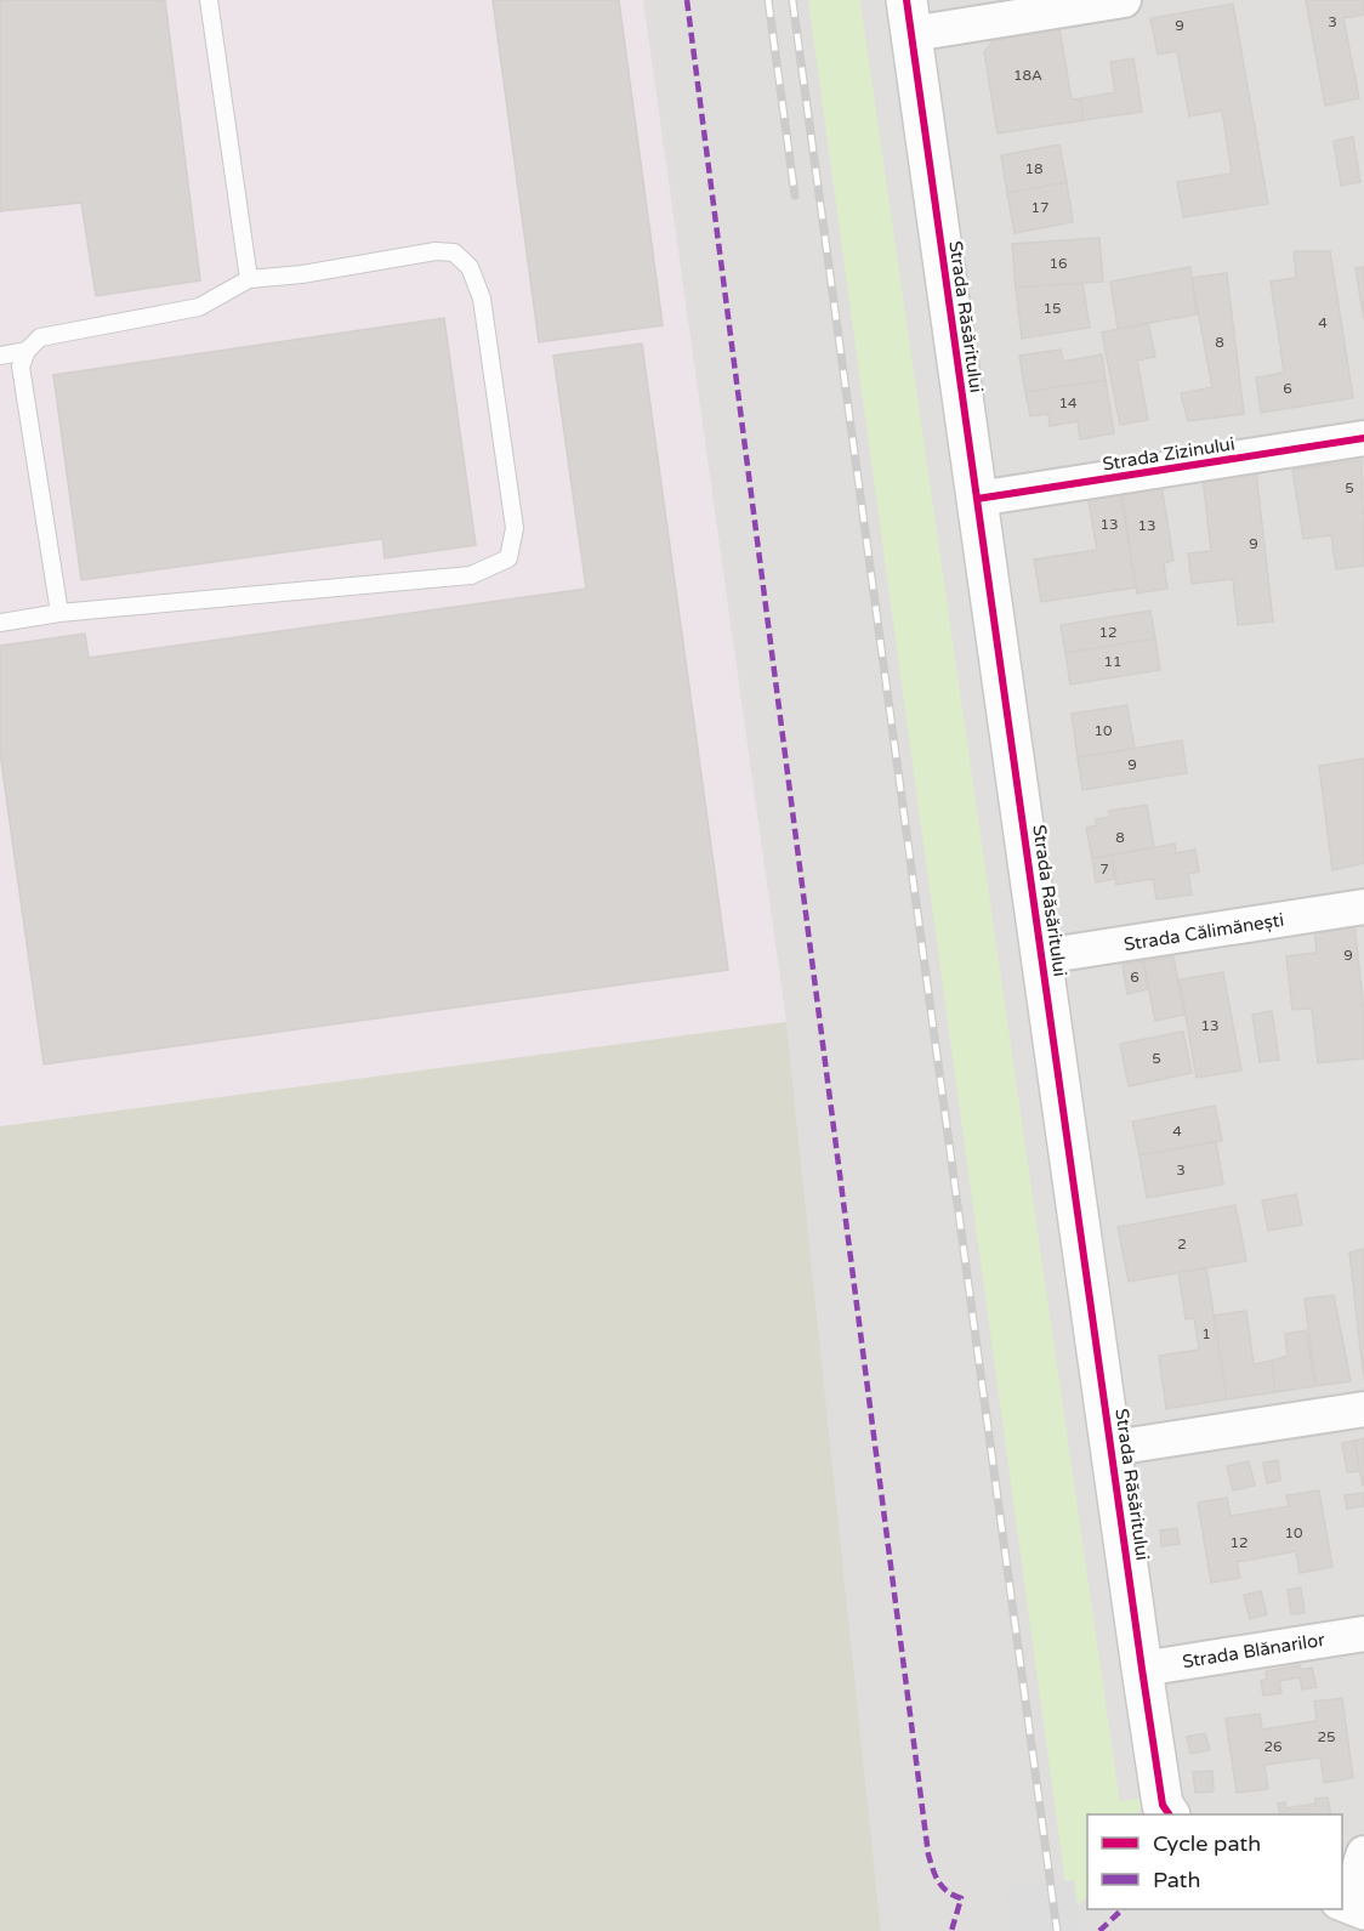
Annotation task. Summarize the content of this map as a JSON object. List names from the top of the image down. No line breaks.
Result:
{"streets":{"street":["Strada Răsăritului","Strada Zizinului","Strada Călimănești","Strada Blănarilor"]},"crossings":[["Strada Răsăritului","Strada Zizinului"],["Strada Răsăritului","Strada Călimănești"],["Strada Răsăritului","Strada Blănarilor"]],"house_numbers":["3","9","18A","18","17","16","15","4","8","6","14","5","13","13","9","12","11","10","9","8","7","9","6","13","5","4","3","2","1","10","12","25","26"],"legend":["Cycle path","Path"]}
